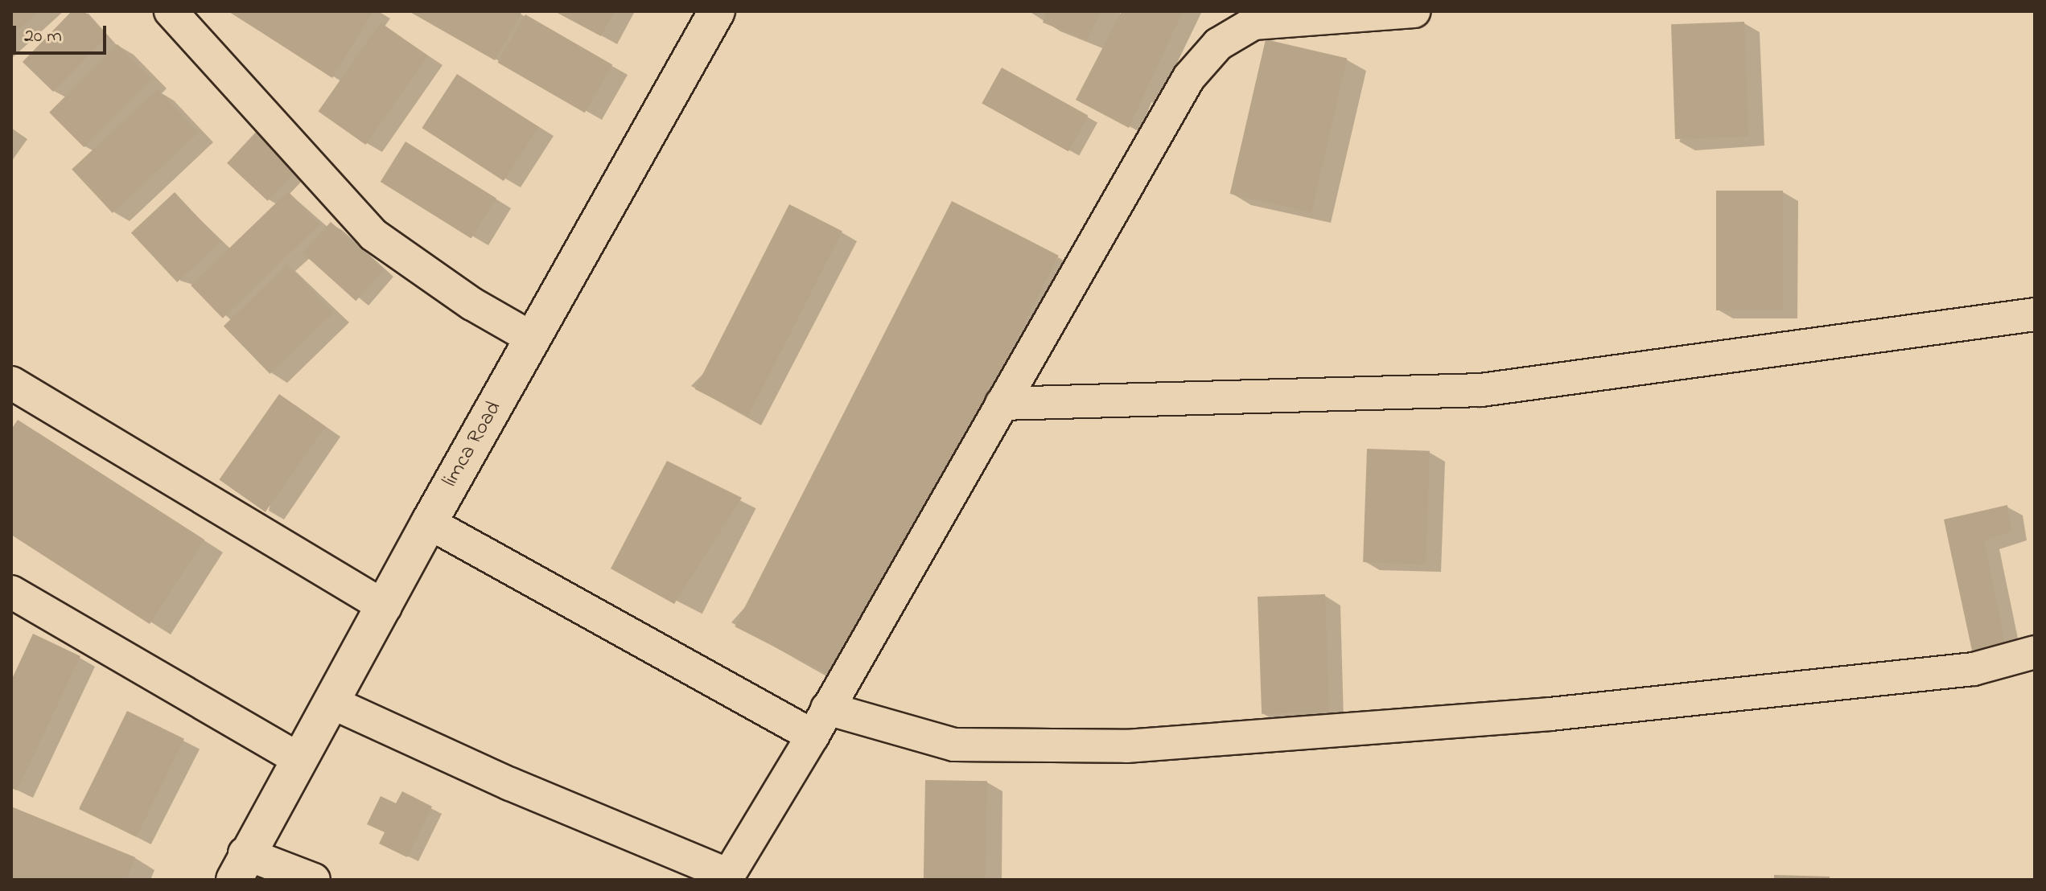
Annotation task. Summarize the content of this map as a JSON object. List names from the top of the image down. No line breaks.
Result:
{"streets":{"main road":["limca Road"]},"scale_bar":"20 m"}
